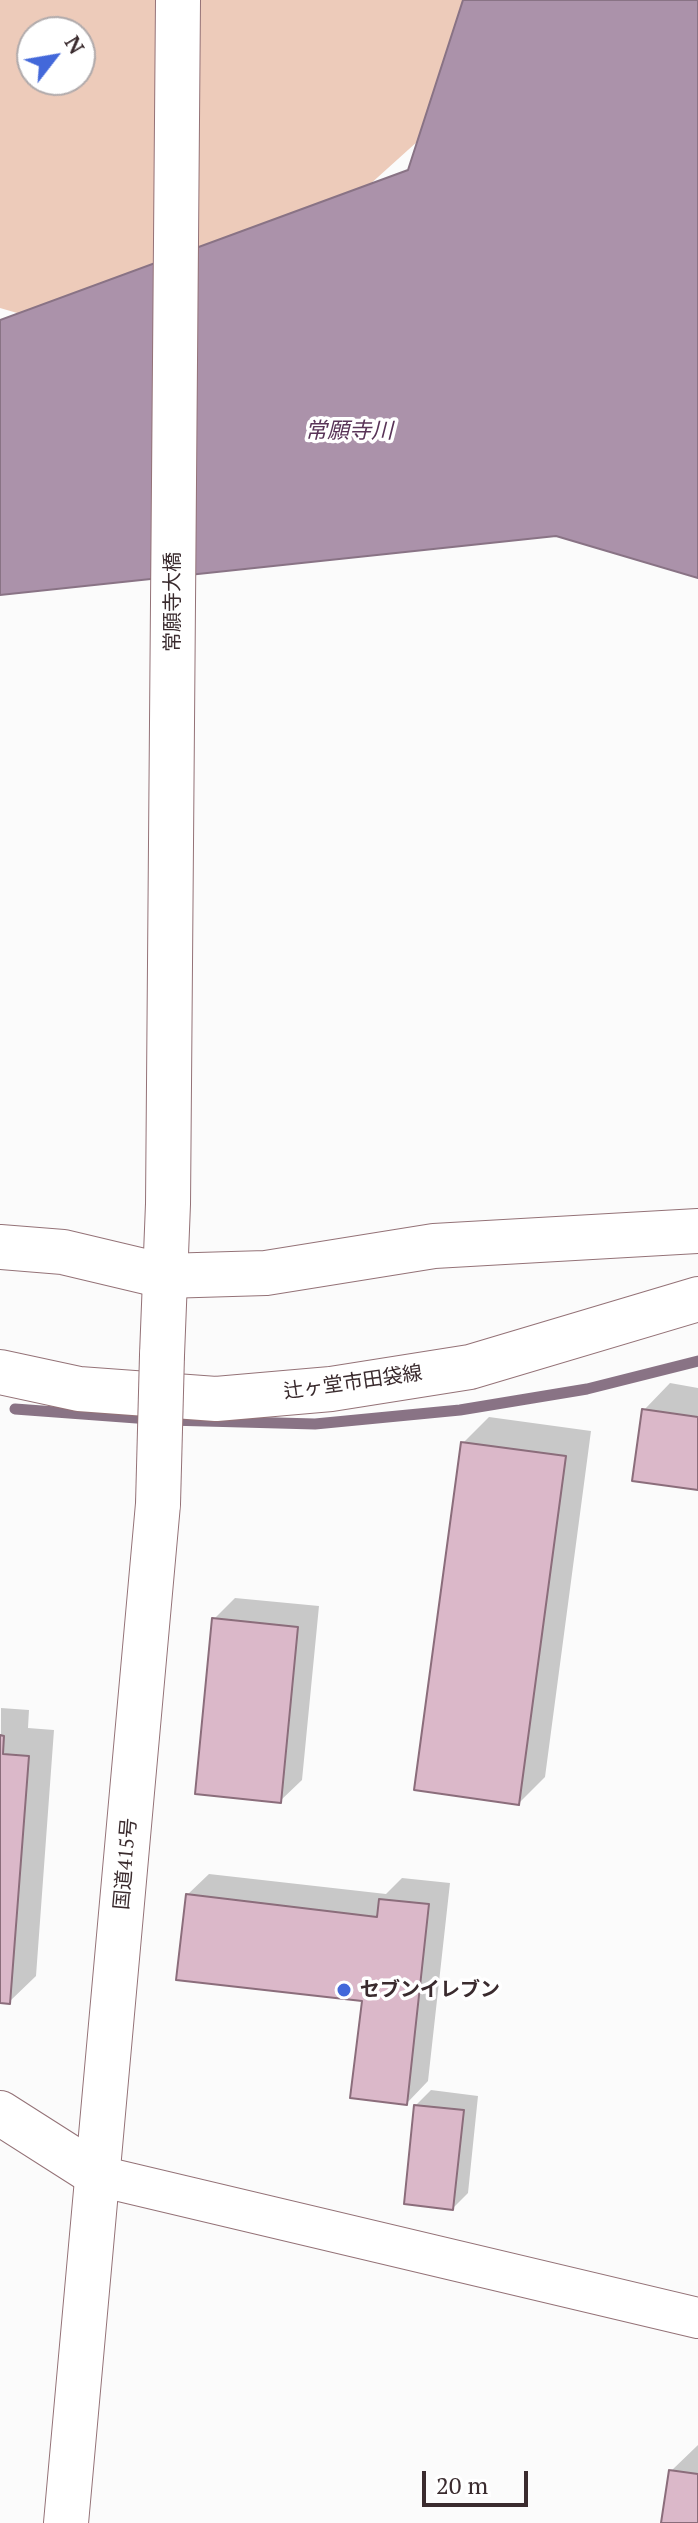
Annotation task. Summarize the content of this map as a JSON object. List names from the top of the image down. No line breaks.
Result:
{"streets":{"main road":["常願寺大橋","辻ヶ堂市田袋線","国道415号"]},"crossings":[["常願寺大橋","国道415号"]],"water":["常願寺川"],"places":["セブンイレブン"],"scale_bar":"20 m","north":"top right"}
